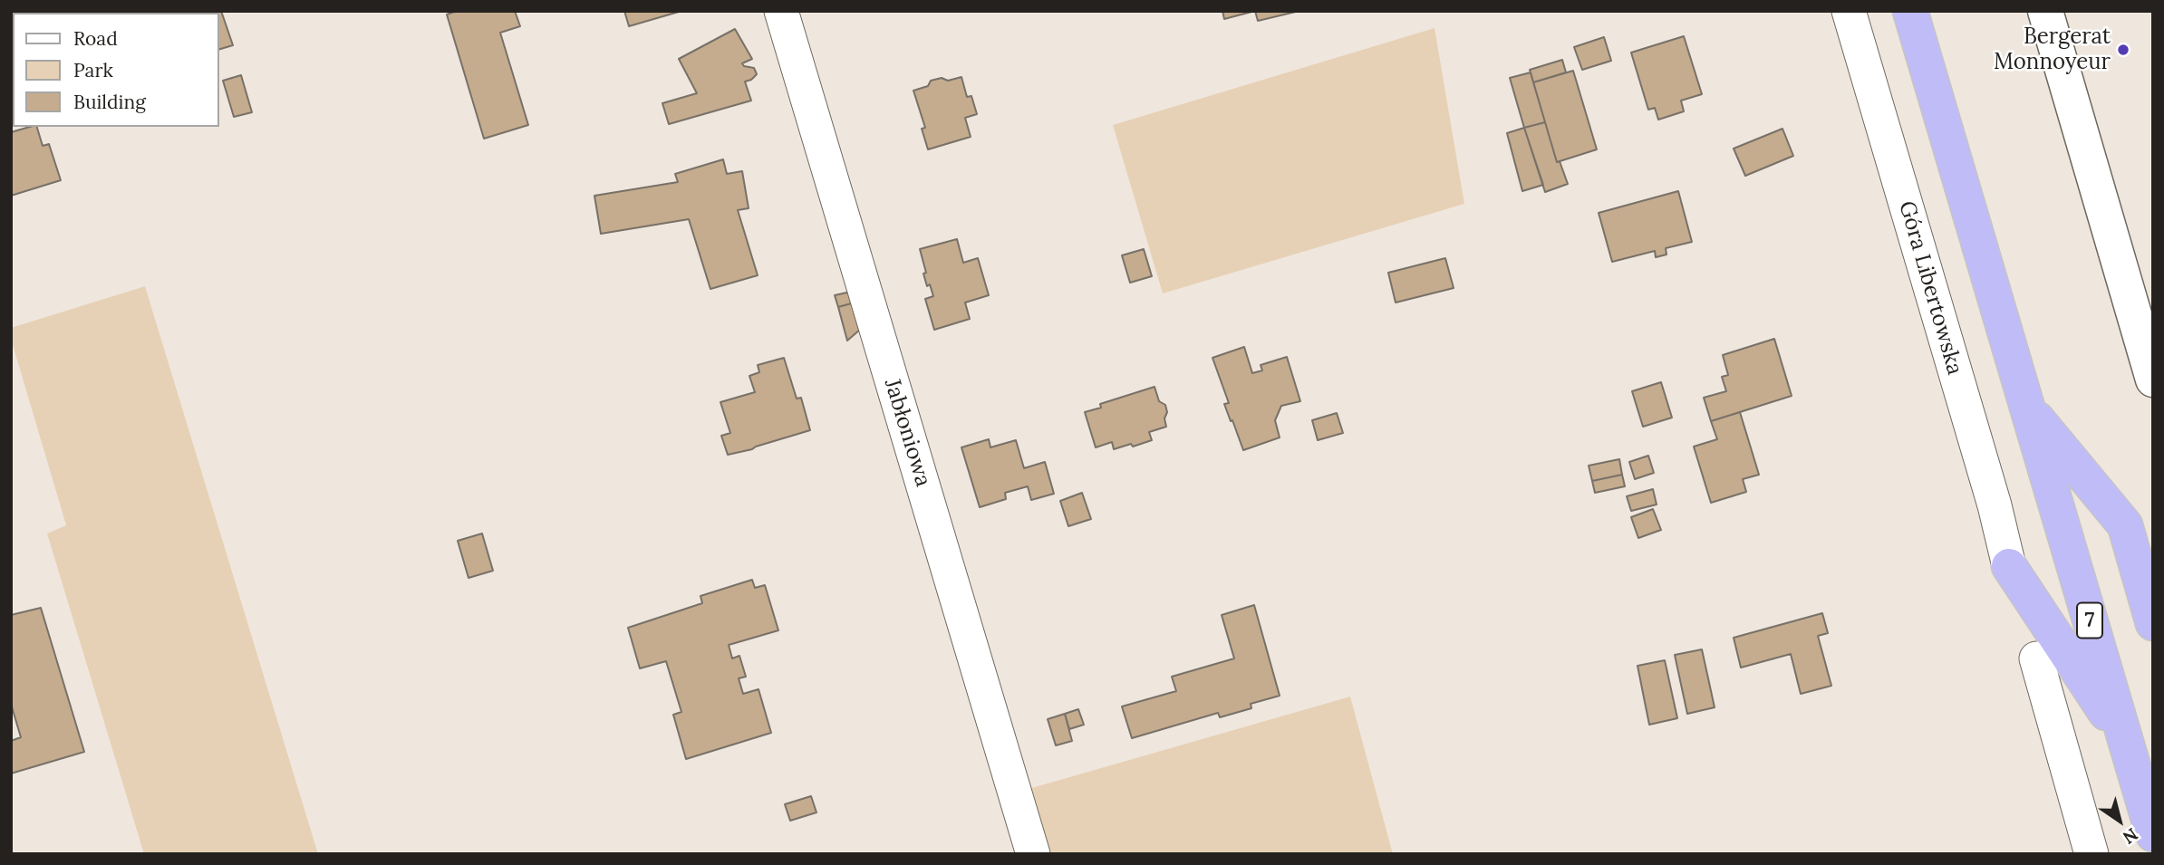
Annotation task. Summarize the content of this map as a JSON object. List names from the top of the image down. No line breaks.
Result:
{"streets":{"highway":["7"],"street":["Góra Libertowska","Jabłoniowa"]},"places":["Bergerat Monnoyeur"],"legend":["Road","Park","Building"],"north":"bottom right"}
